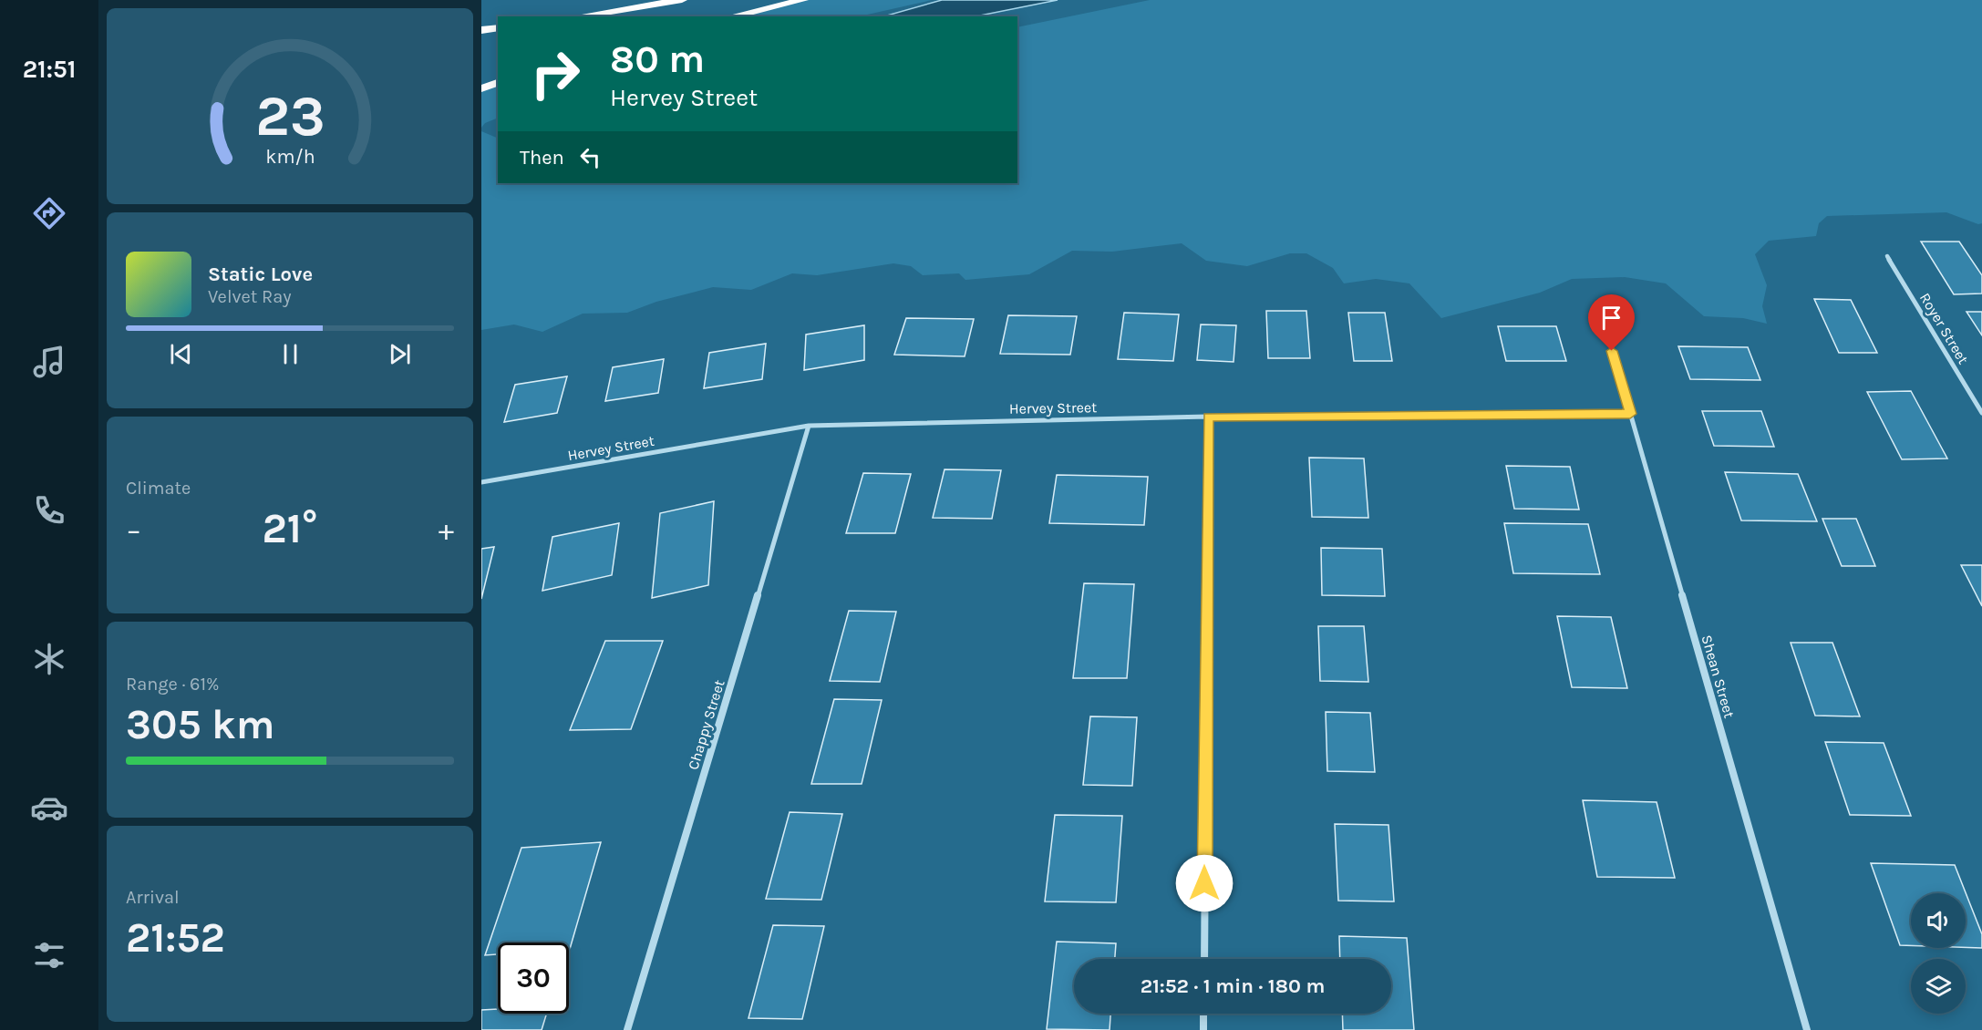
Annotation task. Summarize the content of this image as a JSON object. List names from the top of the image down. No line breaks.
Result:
{"streets":{"street":["Royer Street","Hervey Street","Shean Street","Chappy Street"]},"crossings":[["Hervey Street","Shean Street"],["Hervey Street","Chappy Street"]],"page":{"tabs":"21:51","turn":["80 m","Hervey Street"],"then":"Then","song":["Static Love","Velvet Ray"],"tile":["Climate",["Range · 61%","305 km"],["Arrival","21:52"]],"heat":["−","21°","+"],"limit":"30","trip":"21:52 · 1 min · 180 m","gauge":["23","km/h"]}}
